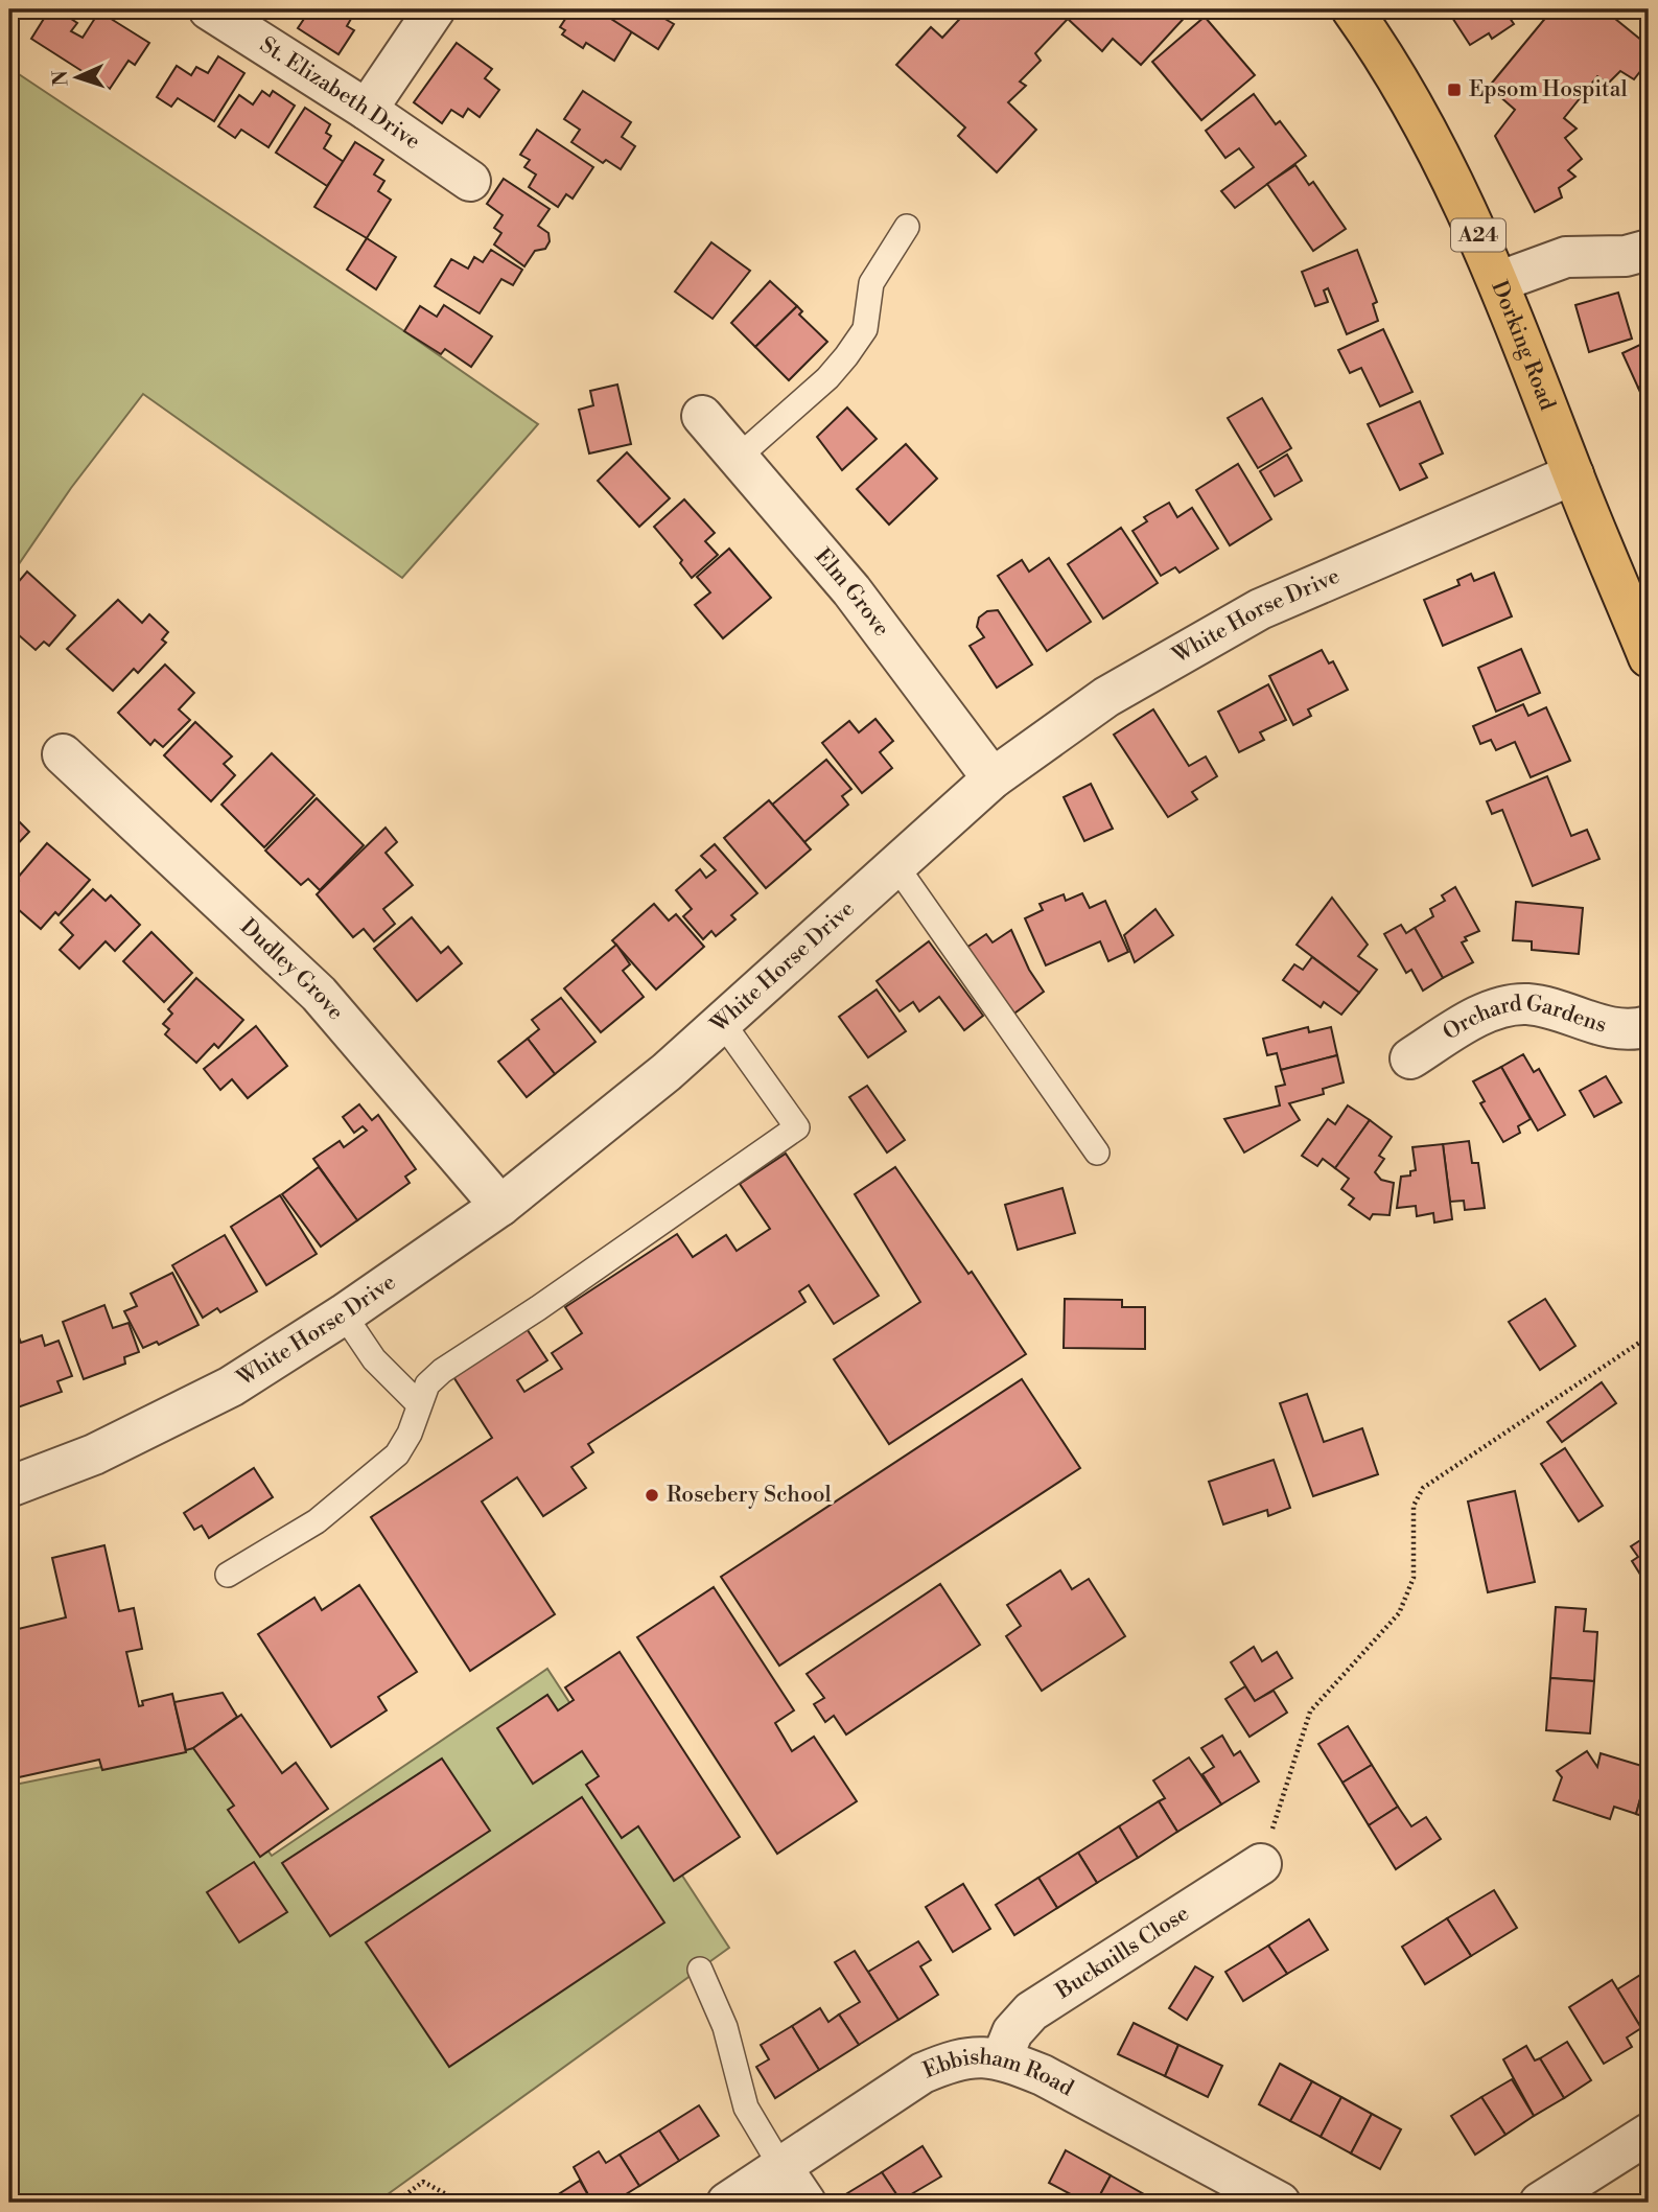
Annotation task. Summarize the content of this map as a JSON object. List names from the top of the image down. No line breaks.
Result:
{"streets":{"highway":["A24","Dorking Road"],"street":["St. Elizabeth Drive","Elm Grove","White Horse Drive","Dudley Grove","Orchard Gardens","Bucknills Close","Ebbisham Road"]},"crossings":[["Dorking Road","White Horse Drive"],["Elm Grove","White Horse Drive"],["White Horse Drive","Dudley Grove"],["Bucknills Close","Ebbisham Road"]],"places":{"transit":["Epsom Hospital"],"other":["Rosebery School"]},"north":"left"}
